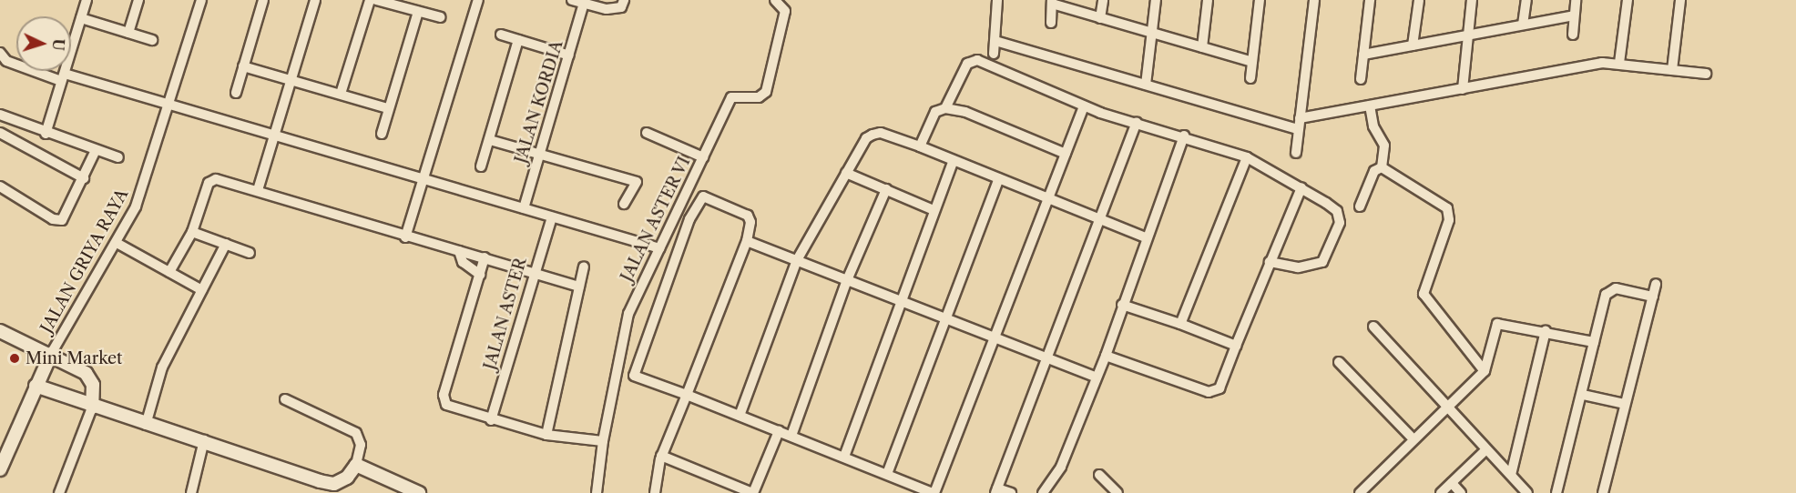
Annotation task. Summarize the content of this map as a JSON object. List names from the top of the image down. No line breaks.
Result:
{"streets":{"street":["JALAN KORDIA","JALAN ASTER VI","JALAN GRIYA RAYA","JALAN ASTER"]},"places":["Mini Market"],"north":"right"}
